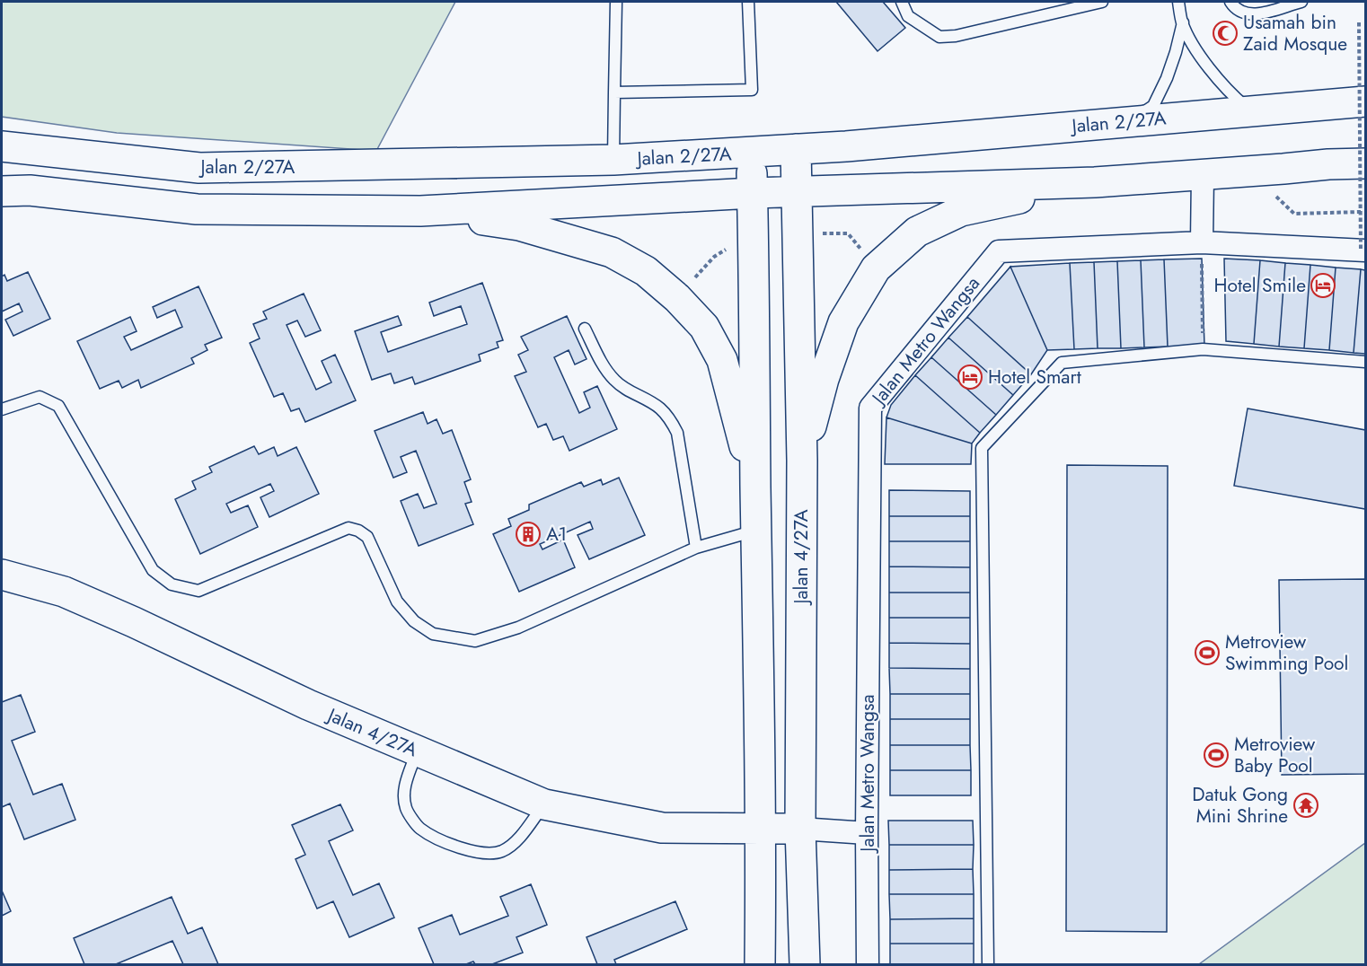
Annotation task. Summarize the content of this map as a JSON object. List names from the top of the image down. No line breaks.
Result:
{"streets":{"main road":["Jalan 2/27A","Jalan 4/27A"],"street":["Jalan Metro Wangsa"]},"crossings":[["Jalan 2/27A","Jalan 4/27A"]],"places":{"mosque":["Usamah bin Zaid Mosque"],"hotel":["Hotel Smile","Hotel Smart"],"building":["A1"],"sports":["Metroview Swimming Pool","Metroview Baby Pool"],"temple":["Datuk Gong Mini Shrine"]}}
